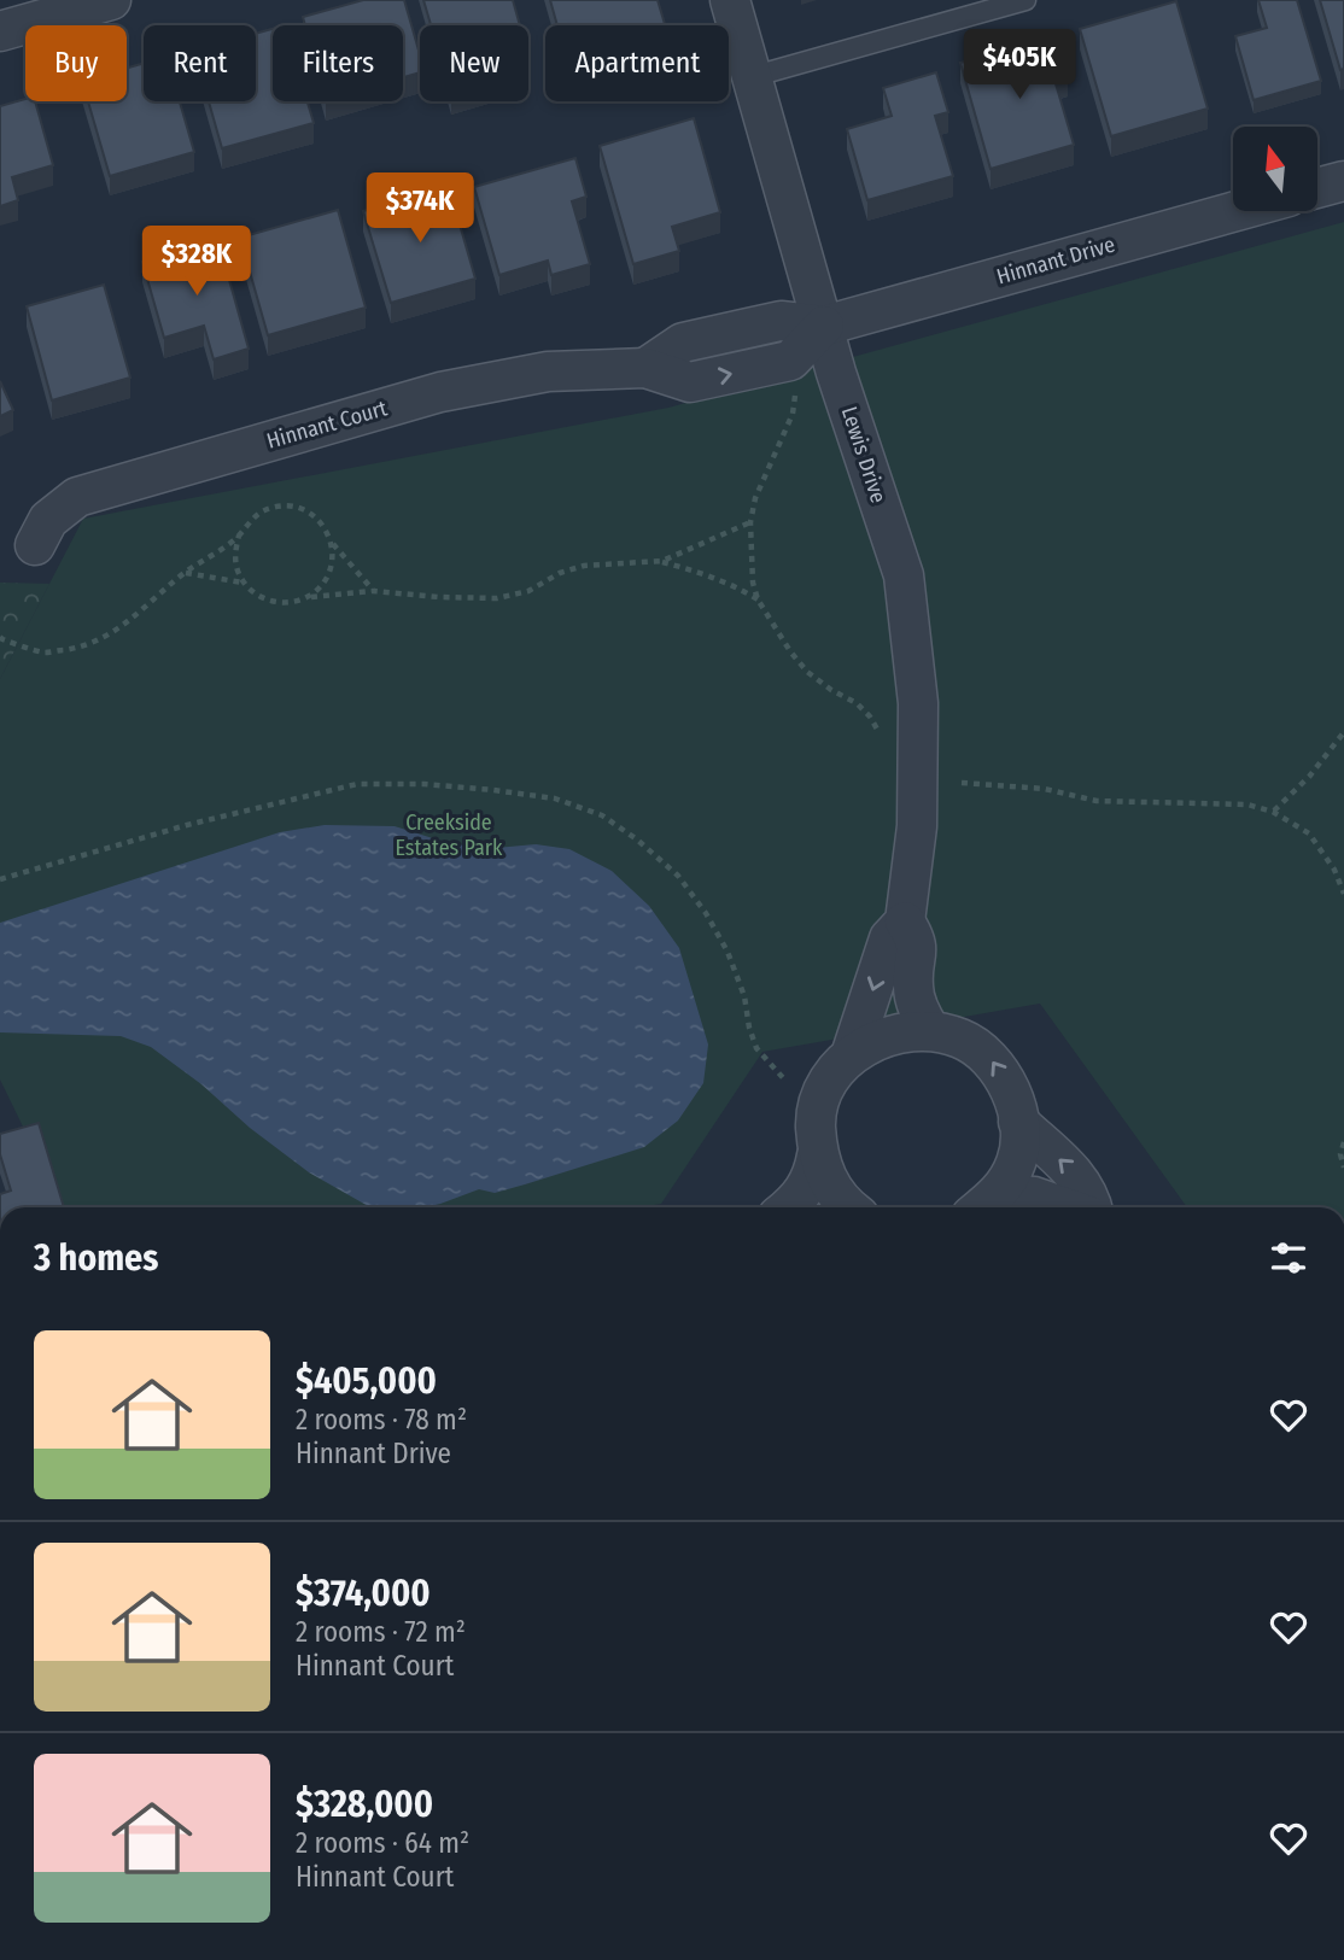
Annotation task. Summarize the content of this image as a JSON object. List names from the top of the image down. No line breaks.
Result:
{"streets":{"street":["Hinnant Drive","Hinnant Court","Lewis Drive"]},"crossings":[["Hinnant Drive","Hinnant Court"],["Hinnant Drive","Lewis Drive"],["Hinnant Court","Lewis Drive"]],"parks":["Creekside Estates Park"],"north":"top","page":{"chip":["Buy","Rent","Filters","New","Apartment"],"price":["$405K","$374K","$328K"],"heading":"3 homes","list":[{"name":"$405,000","note":"2 rooms · 78 m² · Hinnant Drive"},{"name":"$374,000","note":"2 rooms · 72 m² · Hinnant Court"},{"name":"$328,000","note":"2 rooms · 64 m² · Hinnant Court"}]}}
